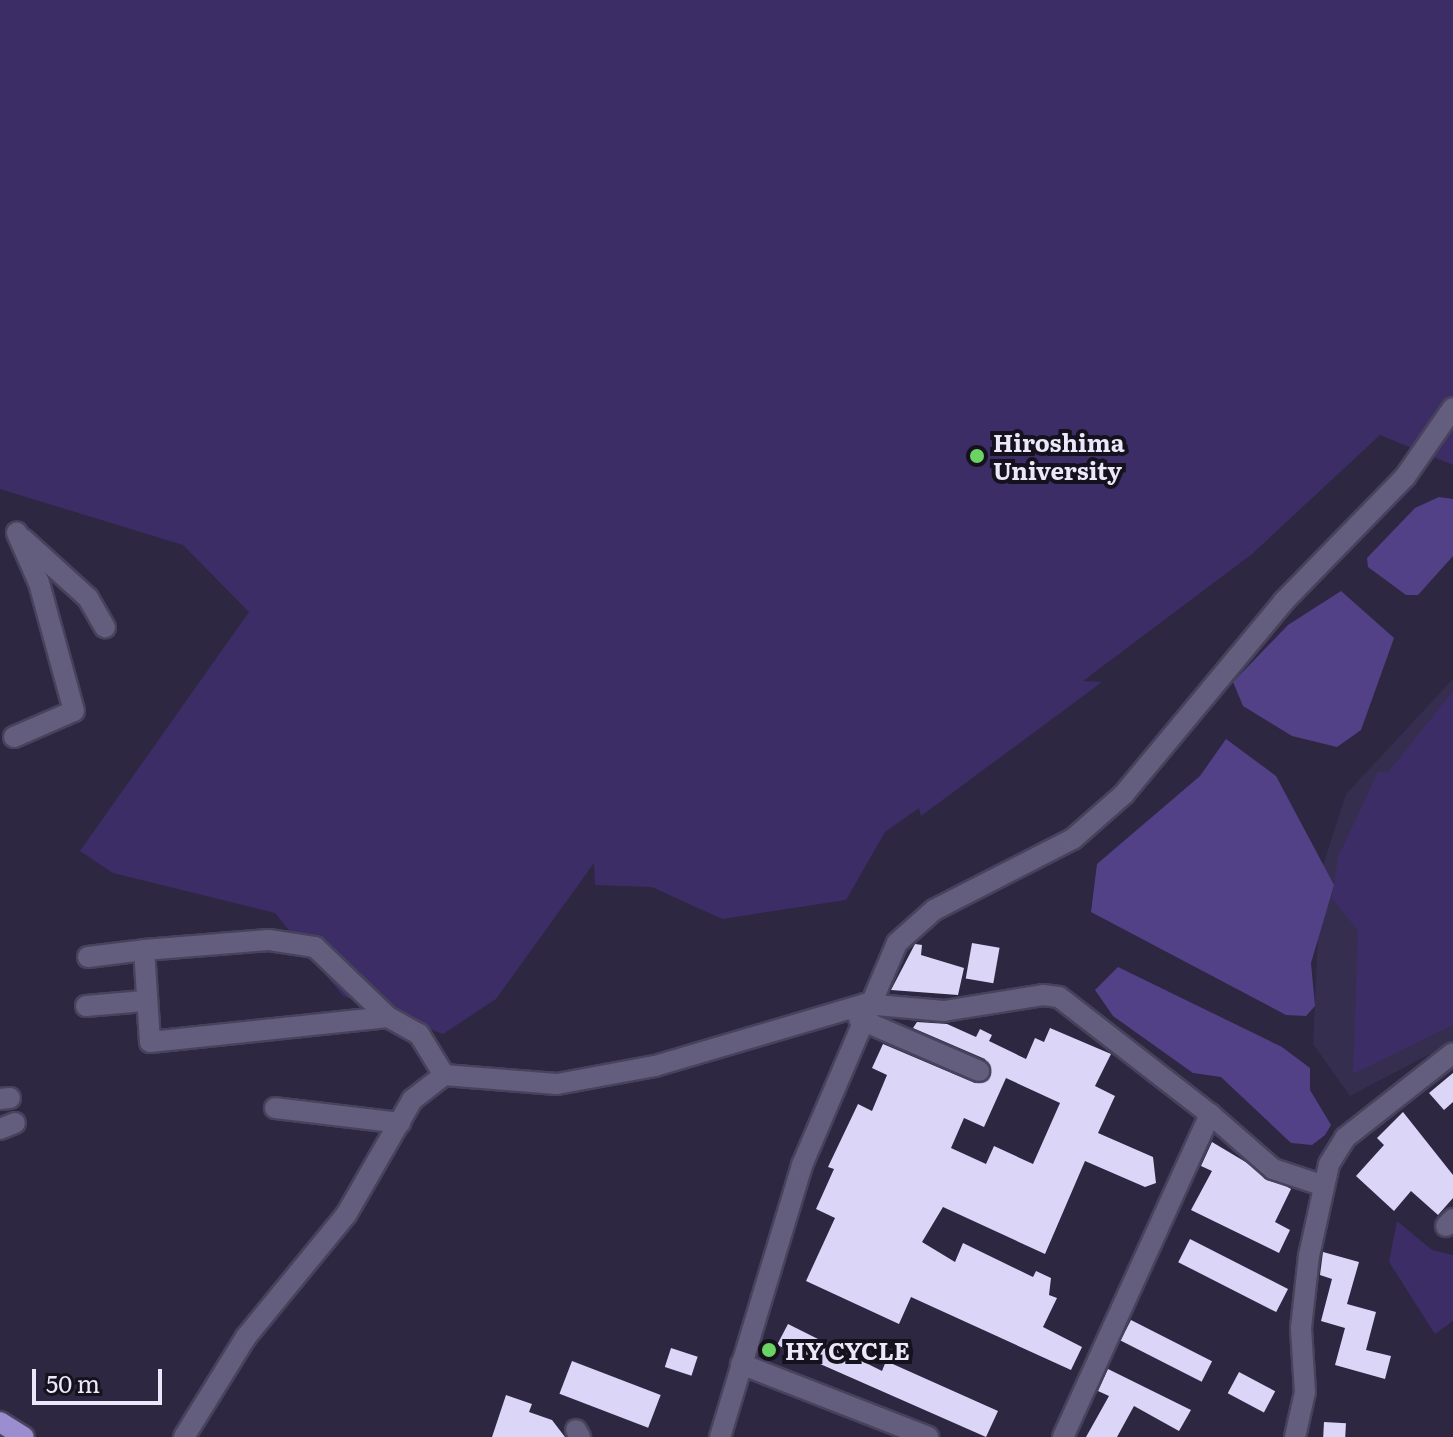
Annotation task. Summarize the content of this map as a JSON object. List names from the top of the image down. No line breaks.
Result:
{"places":["Hiroshima University","HY CYCLE"],"scale_bar":"50 m"}
